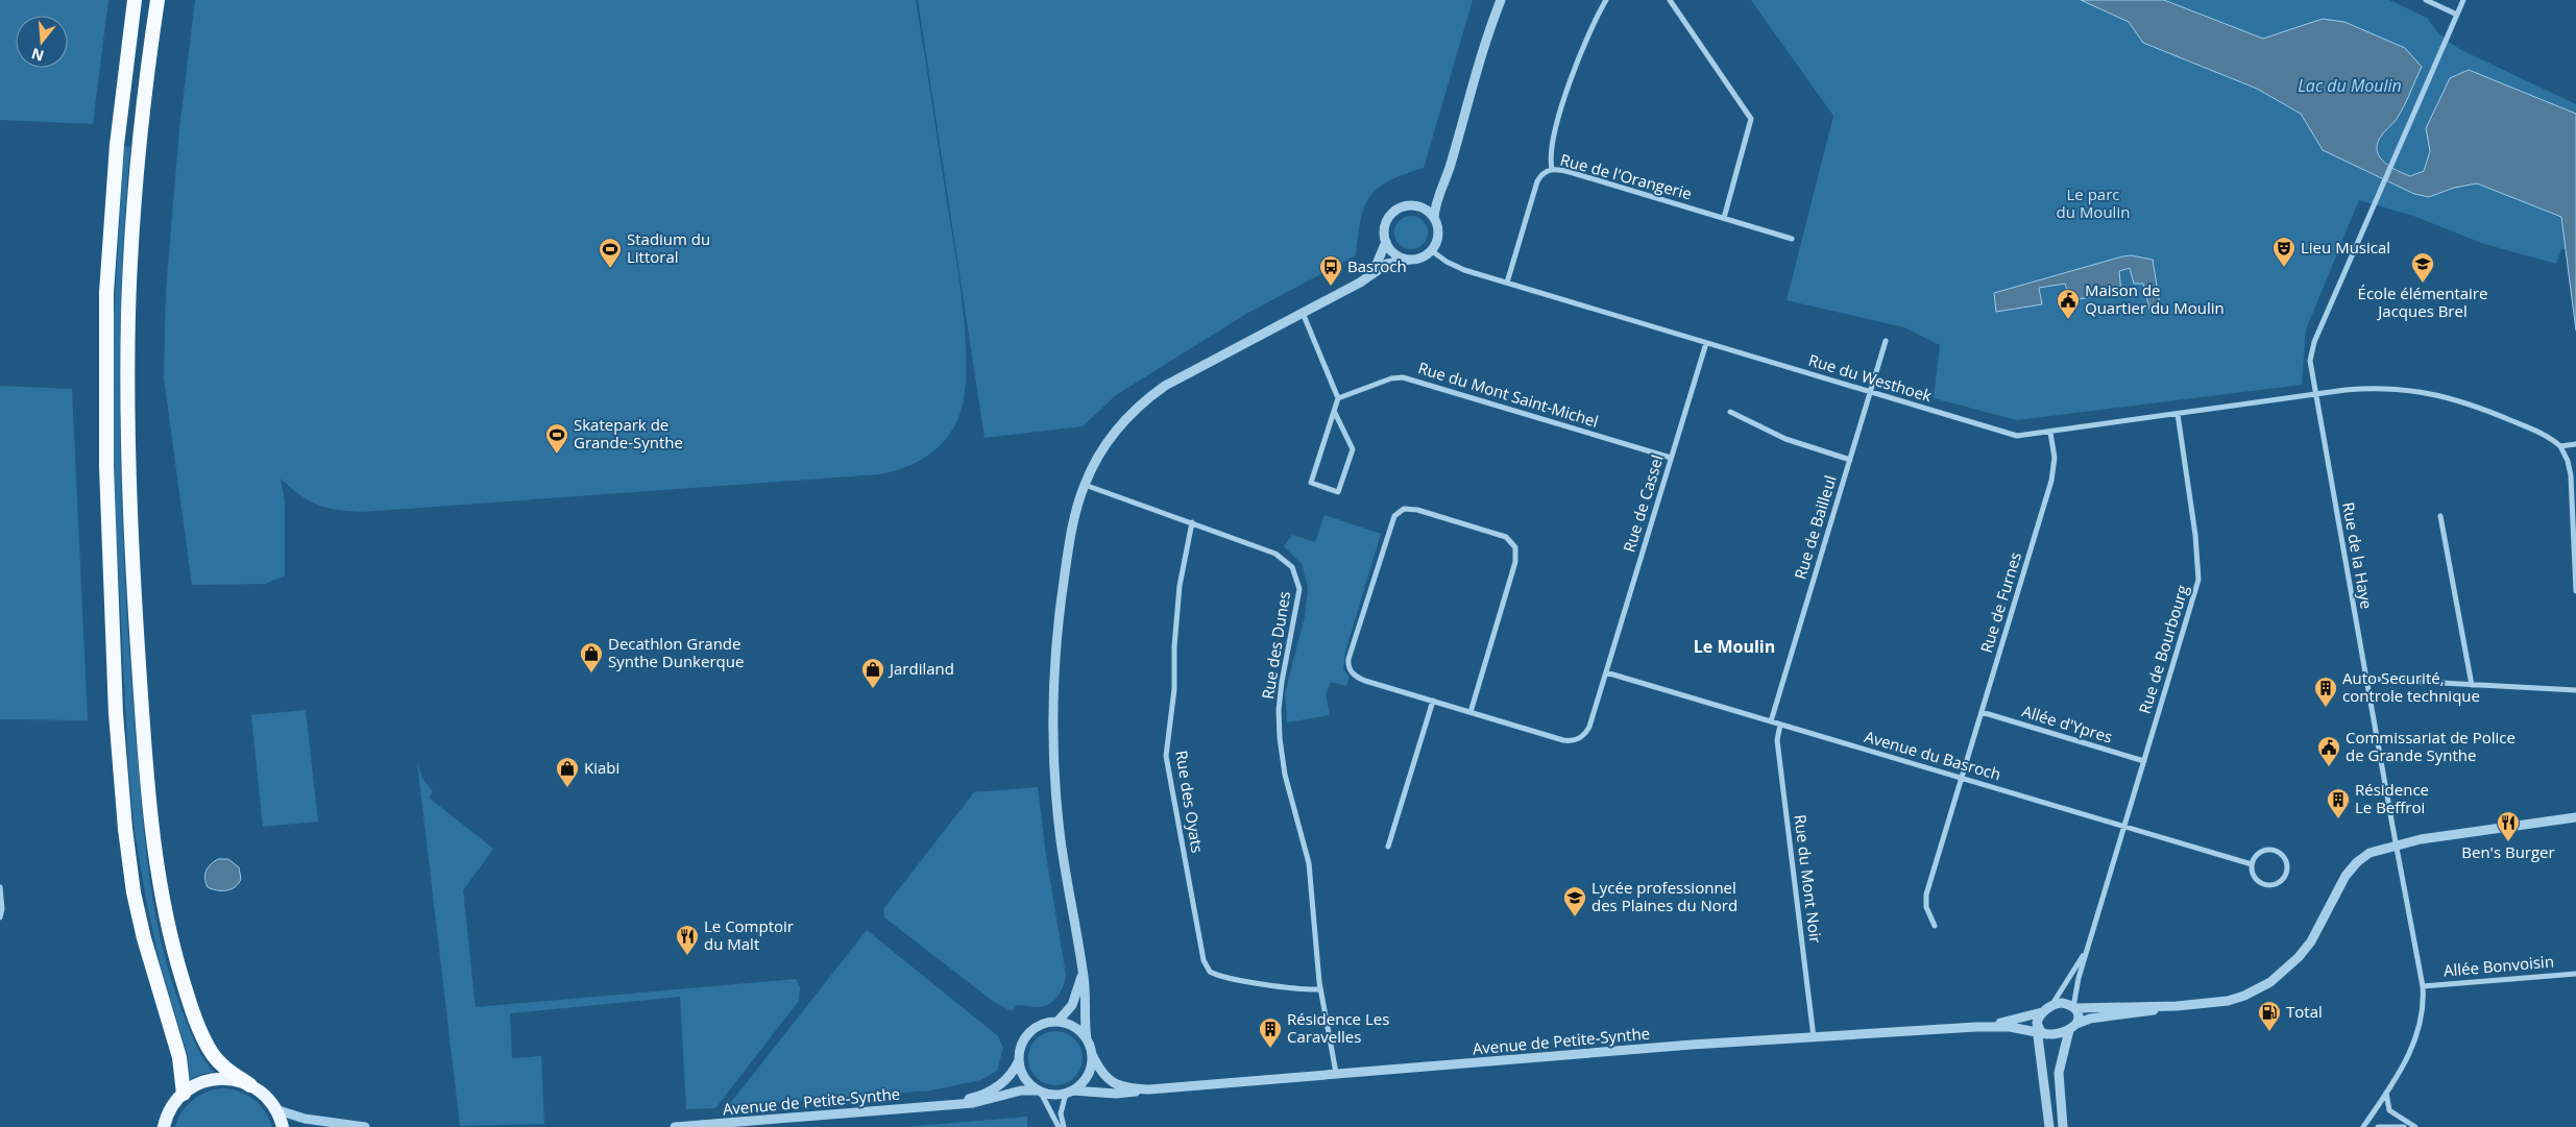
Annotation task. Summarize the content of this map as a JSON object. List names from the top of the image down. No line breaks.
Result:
{"streets":{"street":["Rue de l'Orangerie","Rue du Westhoek","Rue du Mont Saint-Michel","Rue de Cassel","Rue de Bailleul","Rue de la Haye","Rue de Furnes","Rue des Dunes","Rue de Bourbourg","Allée d'Ypres","Avenue du Basroch","Rue des Oyats","Rue du Mont Noir","Allée Bonvoisin","Avenue de Petite-Synthe"]},"crossings":[["Rue de l'Orangerie","Rue du Westhoek"],["Rue du Westhoek","Rue de Cassel"],["Rue du Westhoek","Rue de Bailleul"],["Rue du Westhoek","Rue de la Haye"],["Rue du Westhoek","Rue de Furnes"],["Rue du Westhoek","Rue de Bourbourg"],["Rue du Mont Saint-Michel","Rue de Cassel"],["Rue de Cassel","Avenue du Basroch"],["Rue de Bailleul","Avenue du Basroch"],["Rue de la Haye","Allée Bonvoisin"],["Rue de Furnes","Allée d'Ypres"],["Rue de Furnes","Avenue du Basroch"],["Rue des Dunes","Rue des Oyats"],["Rue des Dunes","Avenue de Petite-Synthe"],["Rue de Bourbourg","Allée d'Ypres"],["Rue de Bourbourg","Avenue du Basroch"],["Avenue du Basroch","Rue du Mont Noir"],["Rue du Mont Noir","Avenue de Petite-Synthe"]],"districts":["Le Moulin"],"water":["Lac du Moulin"],"parks":["Le parc du Moulin"],"places":{"theatre":["Lieu Musical"],"sports":["Stadium du Littoral","Skatepark de Grande-Synthe"],"school or university":["École élémentaire Jacques Brel","Lycée professionnel des Plaines du Nord"],"bus stop":["Basroch"],"public building":["Maison de Quartier du Moulin","Commissariat de Police de Grande Synthe"],"shop":["Decathlon Grande Synthe Dunkerque","Jardiland","Kiabi"],"building":["Auto Securité, controle technique","Résidence Le Beffroi","Résidence Les Caravelles"],"restaurant":["Ben's Burger","Le Comptoir du Malt"],"fuel station":["Total"]},"north":"bottom"}
